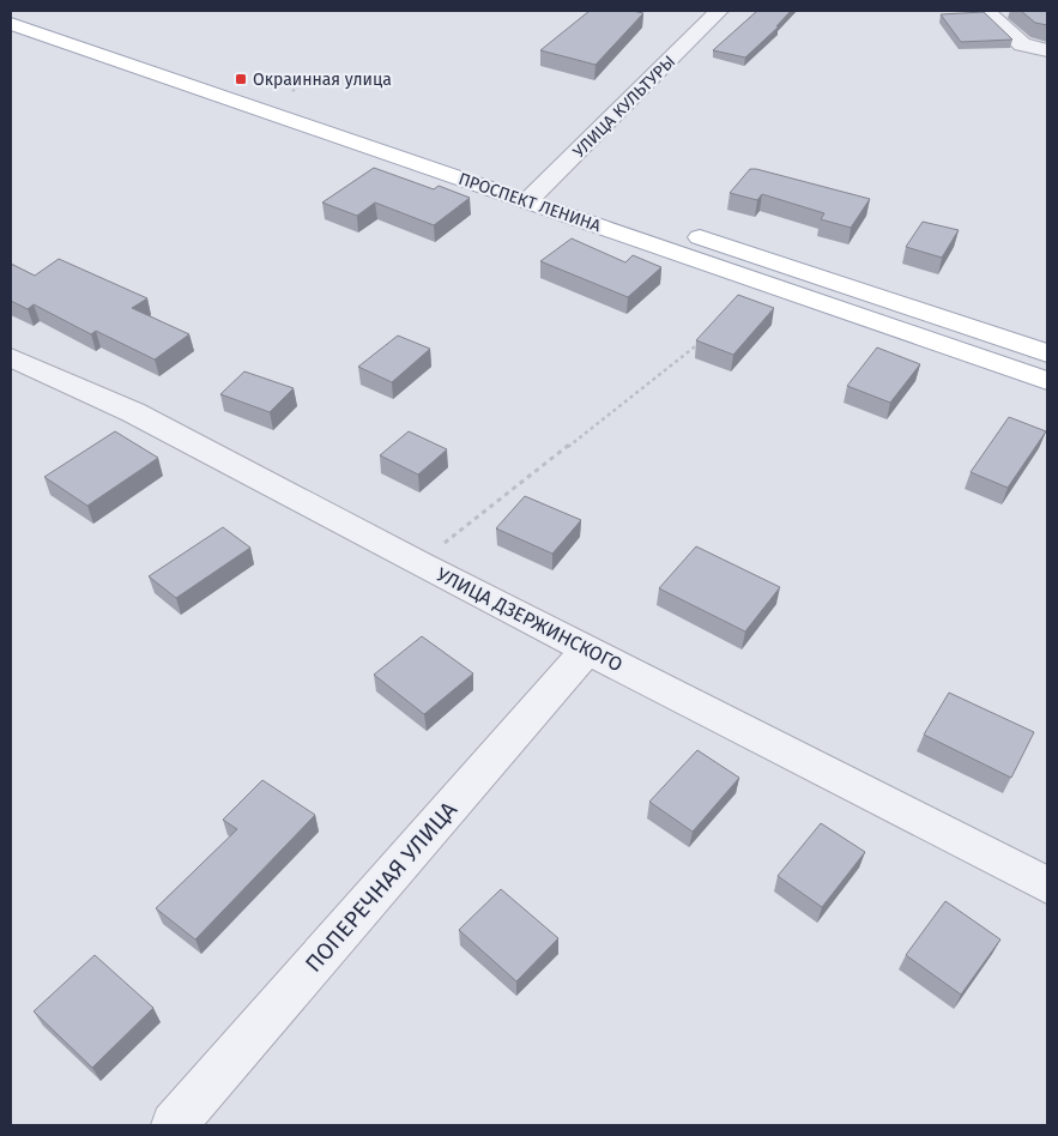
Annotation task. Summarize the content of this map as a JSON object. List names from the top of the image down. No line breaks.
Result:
{"streets":{"main road":["ПРОСПЕКТ ЛЕНИНА"],"street":["УЛИЦА КУЛЬТУРЫ","УЛИЦА ДЗЕРЖИНСКОГО","ПОПЕРЕЧНАЯ УЛИЦА"]},"crossings":[["УЛИЦА КУЛЬТУРЫ","ПРОСПЕКТ ЛЕНИНА"],["УЛИЦА ДЗЕРЖИНСКОГО","ПОПЕРЕЧНАЯ УЛИЦА"]],"places":{"transit":["Окраинная улица"]}}
